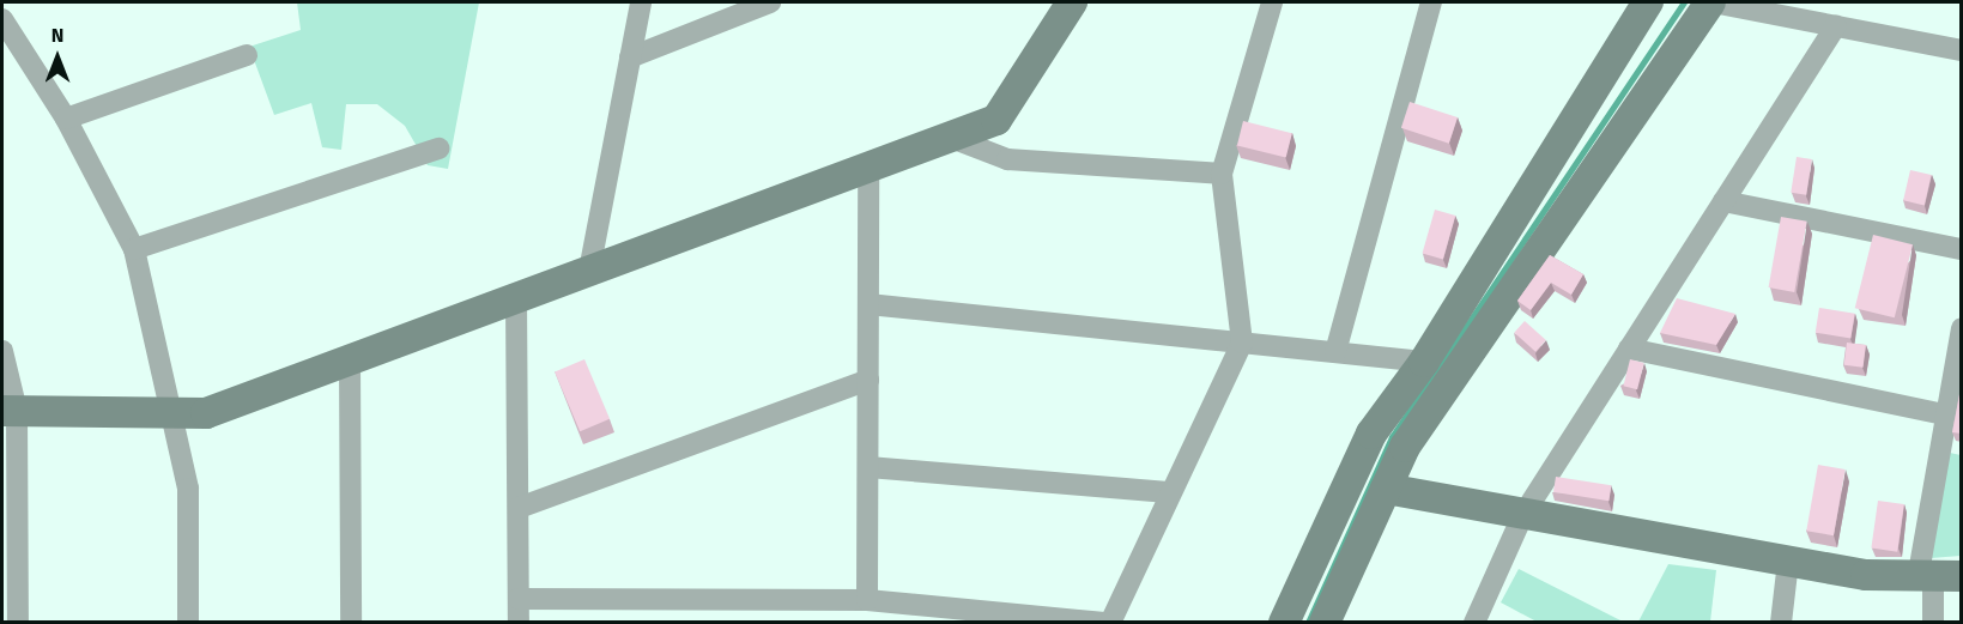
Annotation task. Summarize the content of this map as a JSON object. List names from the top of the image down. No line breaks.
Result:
{"north":"top"}
